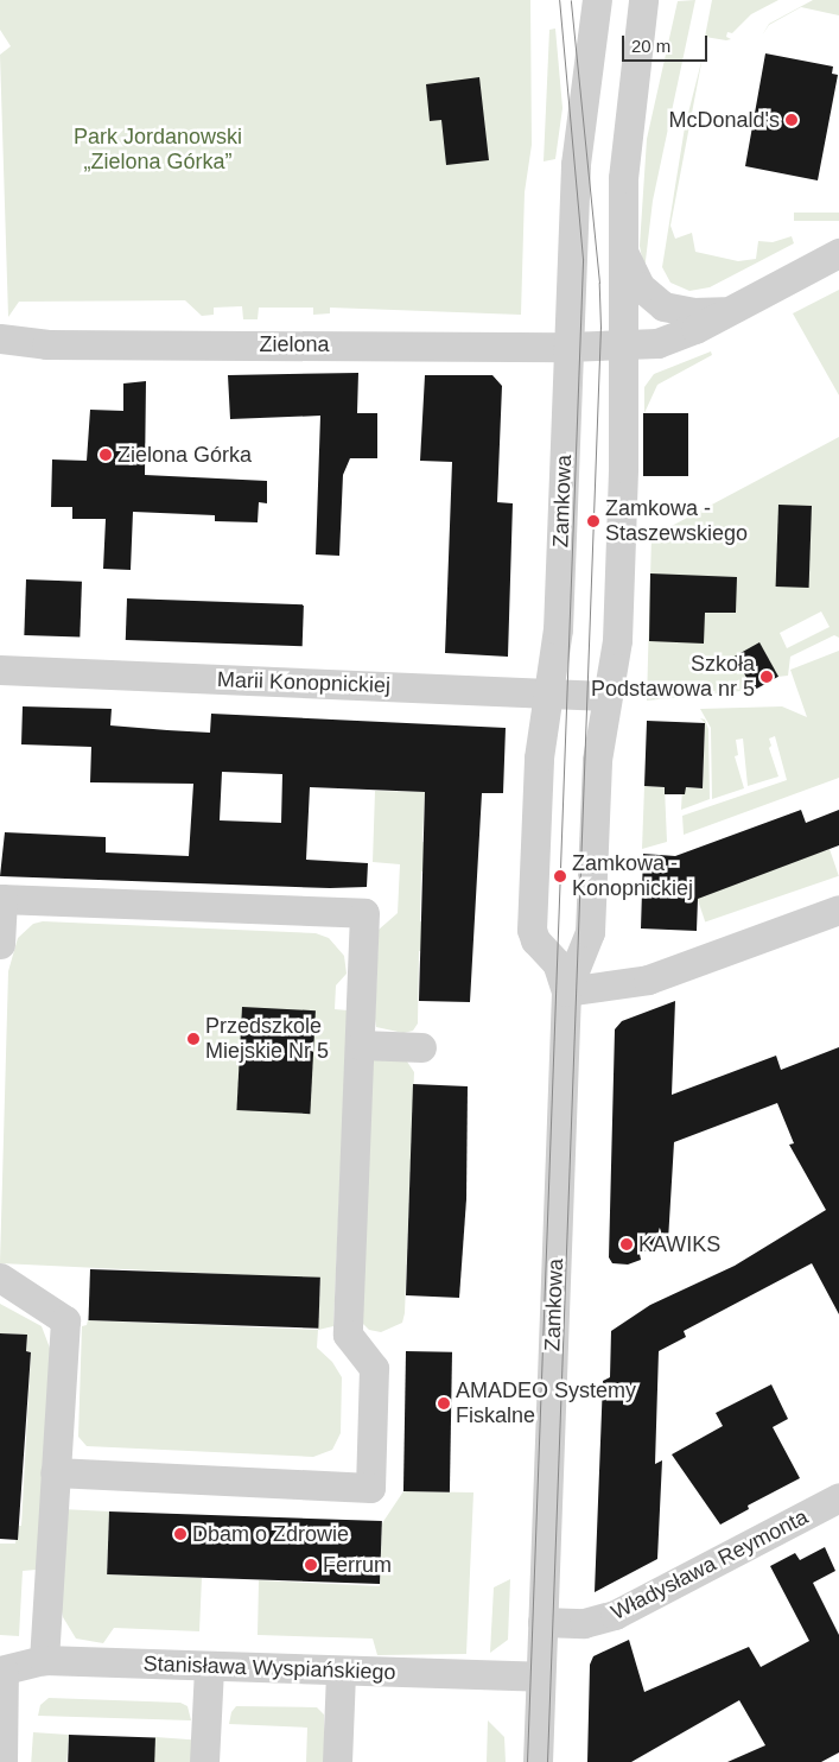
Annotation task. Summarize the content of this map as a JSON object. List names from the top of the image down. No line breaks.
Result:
{"streets":{"street":["Zielona","Zamkowa","Marii Konopnickiej","Władysława Reymonta","Stanisława Wyspiańskiego"]},"crossings":[["Zielona","Zamkowa"],["Zamkowa","Marii Konopnickiej"],["Zamkowa","Władysława Reymonta"],["Zamkowa","Stanisława Wyspiańskiego"]],"parks":["Park Jordanowski „Zielona Górka”"],"places":["McDonald's","Zielona Górka","Zamkowa - Staszewskiego","Szkoła Podstawowa nr 5","Zamkowa - Konopnickiej","Przedszkole Miejskie Nr 5","KAWIKS","AMADEO Systemy Fiskalne","Dbam o Zdrowie","Ferrum"],"scale_bar":"20 m"}
